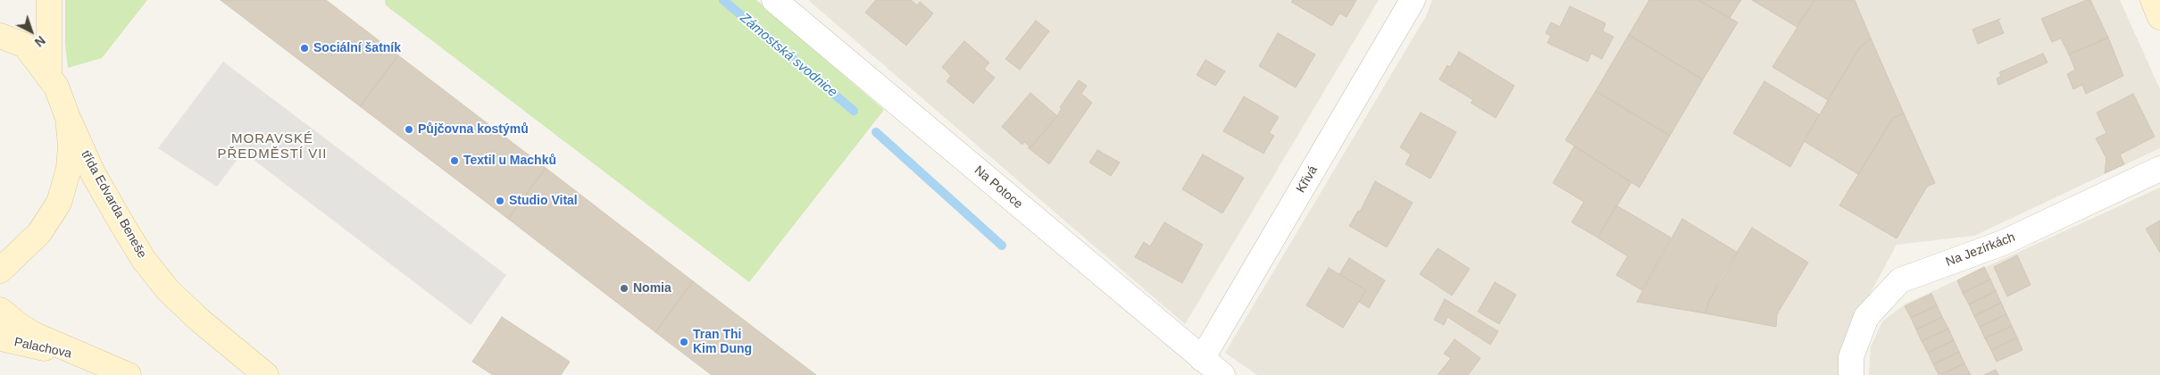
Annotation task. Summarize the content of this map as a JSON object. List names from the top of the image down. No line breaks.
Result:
{"streets":{"street":["Křivá","Na Potoce","třída Edvarda Beneše","Na Jezírkách","Palachova"]},"crossings":[["Křivá","Na Potoce"]],"districts":["MORAVSKÉ PŘEDMĚSTÍ VII"],"water":["Zámostská svodnice"],"places":["Sociální šatník","Půjčovna kostýmů","Textil u Machků","Studio Vital","Nomia","Tran Thi Kim Dung"],"north":"bottom right"}
